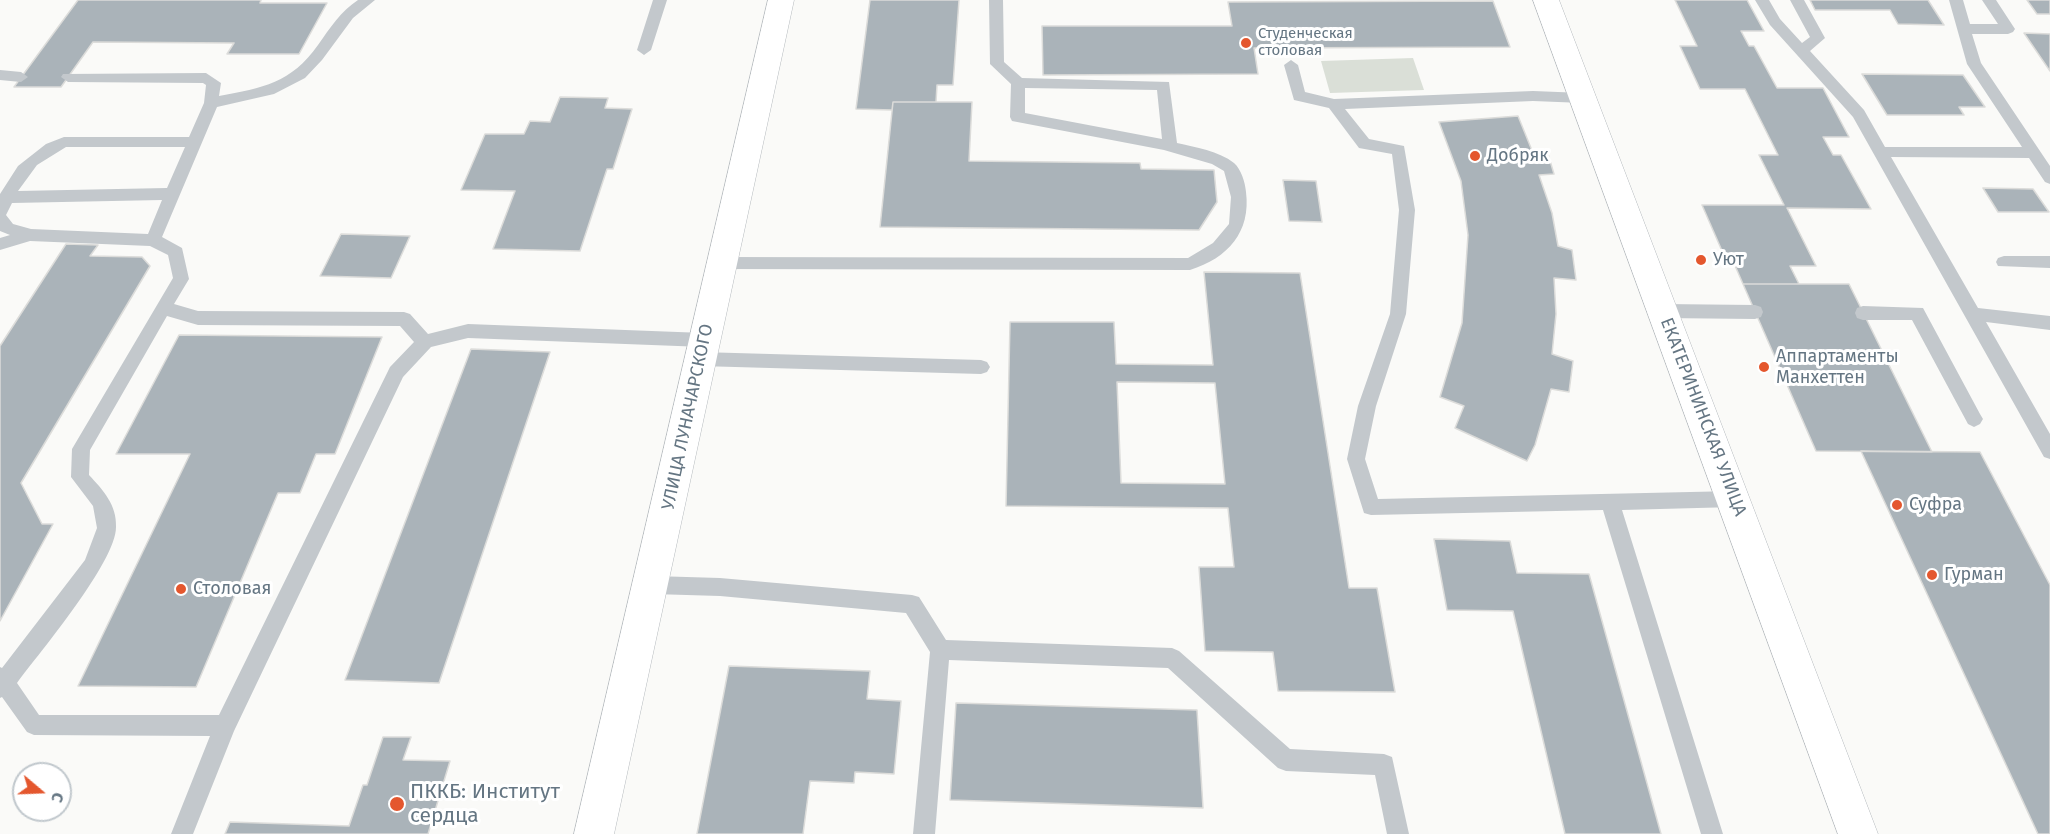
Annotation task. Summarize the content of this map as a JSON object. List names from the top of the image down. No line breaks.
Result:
{"streets":{"main road":["УЛИЦА ЛУНАЧАРСКОГО","ЕКАТЕРИНИНСКАЯ УЛИЦА"]},"places":["Студенческая столовая","Добряк","Уют","Аппартаменты Манхеттен","Суфра","Гурман","Стoловая","ПККБ: Институт сердца"],"north":"right"}
